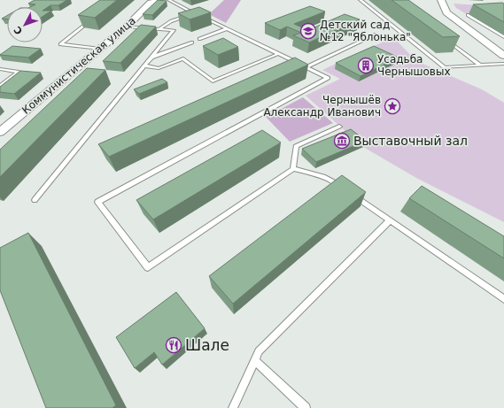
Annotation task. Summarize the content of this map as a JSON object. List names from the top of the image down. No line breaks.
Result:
{"streets":{"street":["Коммунистическая улица"]},"places":{"school or university":["Детский сад №12 \"Яблонька\""],"building":["Усадьба Чернышовых"],"place":["Чернышёв Александр Иванович"],"museum":["Выставочный зал"],"restaurant":["Шале"]},"north":"bottom left"}
